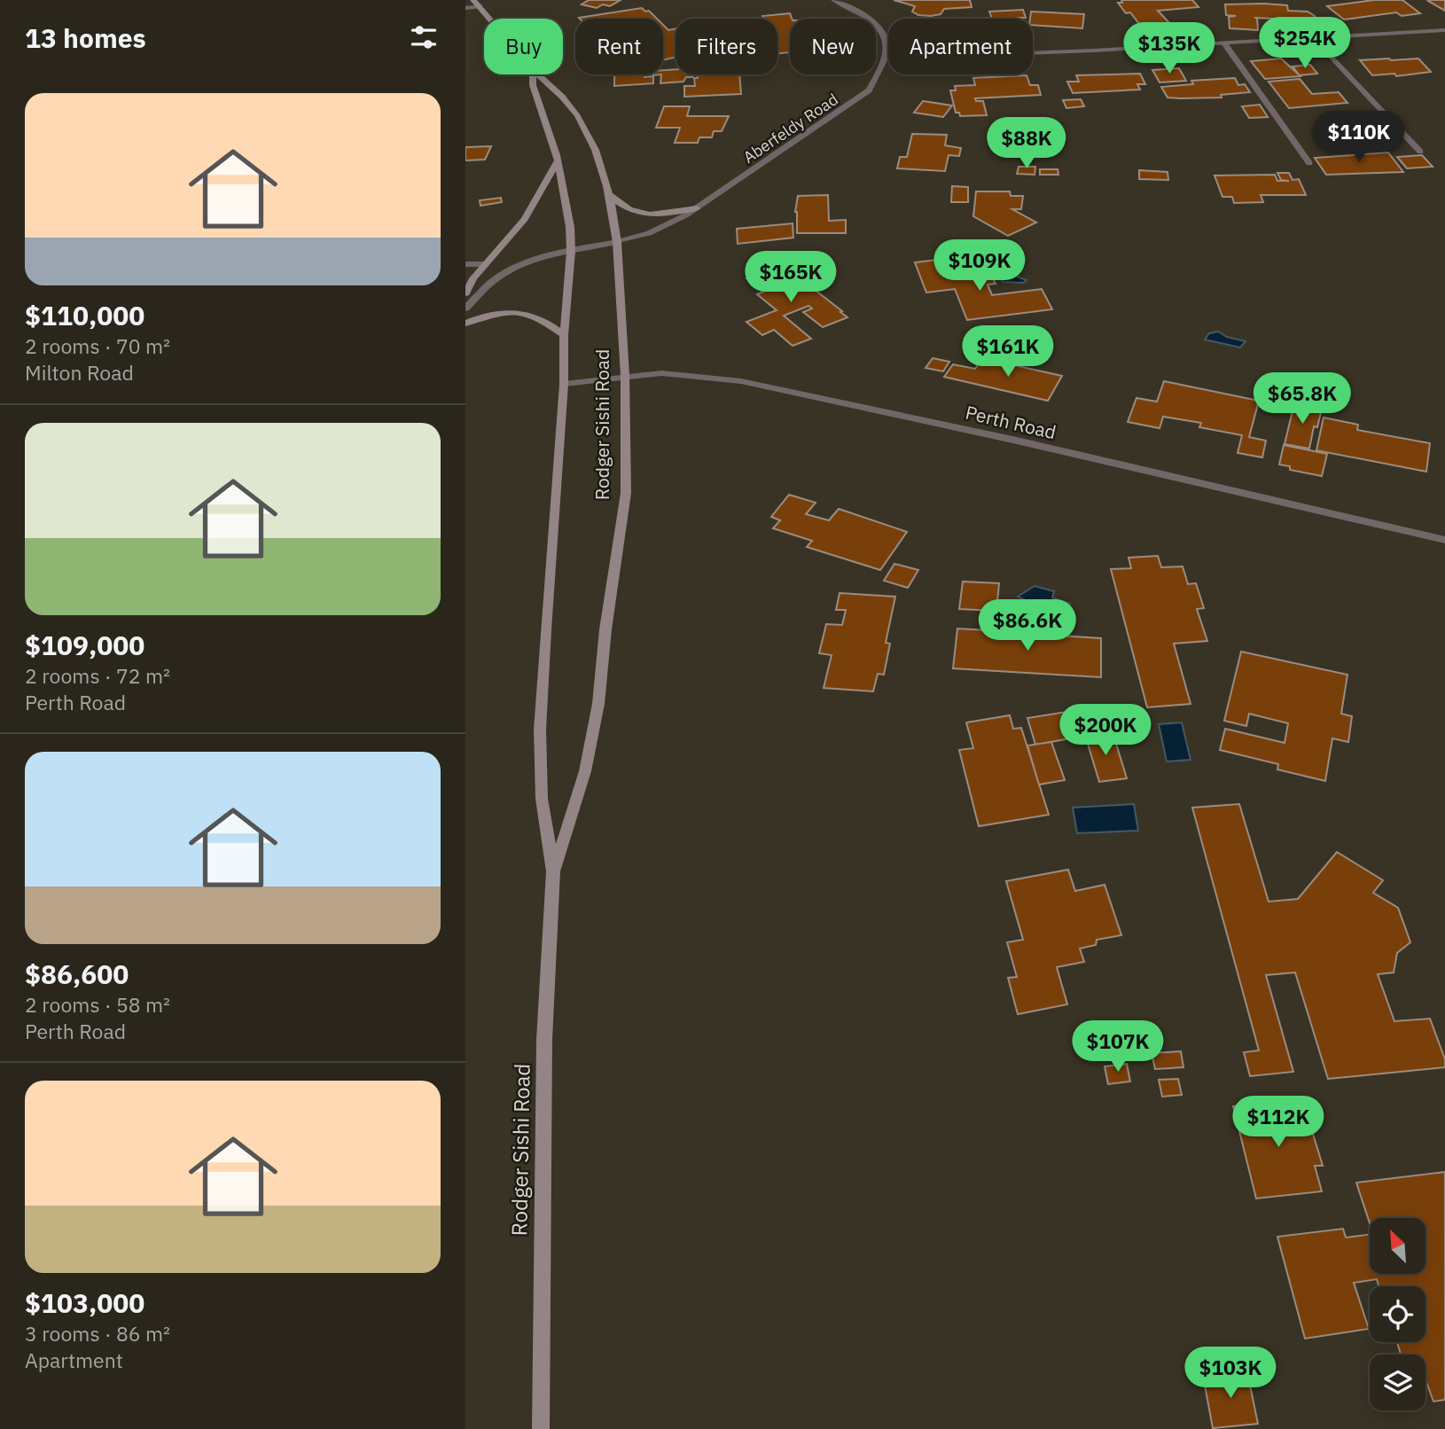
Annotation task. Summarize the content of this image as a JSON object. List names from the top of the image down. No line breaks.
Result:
{"streets":{"main road":["Rodger Sishi Road"],"street":["Aberfeldy Road","Perth Road"]},"crossings":[["Aberfeldy Road","Rodger Sishi Road"],["Perth Road","Rodger Sishi Road"]],"north":"top left","page":{"heading":"13 homes","price":["$254K","$135K","$110K","$88K","$109K","$165K","$161K","$65.8K","$86.6K","$200K","$107K","$112K","$103K"],"chip":["Buy","Rent","Filters","New","Apartment"],"list":[{"name":"$110,000","note":"2 rooms · 70 m² · Milton Road"},{"name":"$109,000","note":"2 rooms · 72 m² · Perth Road"},{"name":"$86,600","note":"2 rooms · 58 m² · Perth Road"},{"name":"$103,000","note":"3 rooms · 86 m² · Apartment"}]}}
